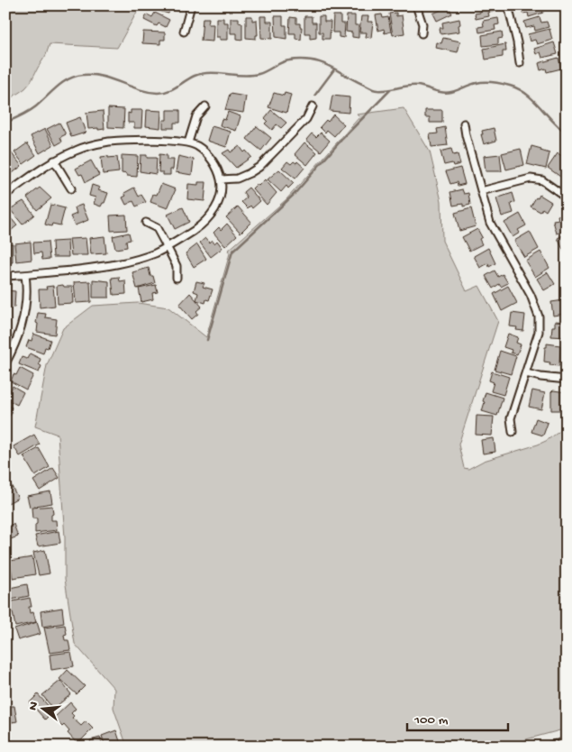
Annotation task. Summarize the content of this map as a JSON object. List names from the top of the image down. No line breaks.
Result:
{"scale_bar":"100 m","north":"left"}
